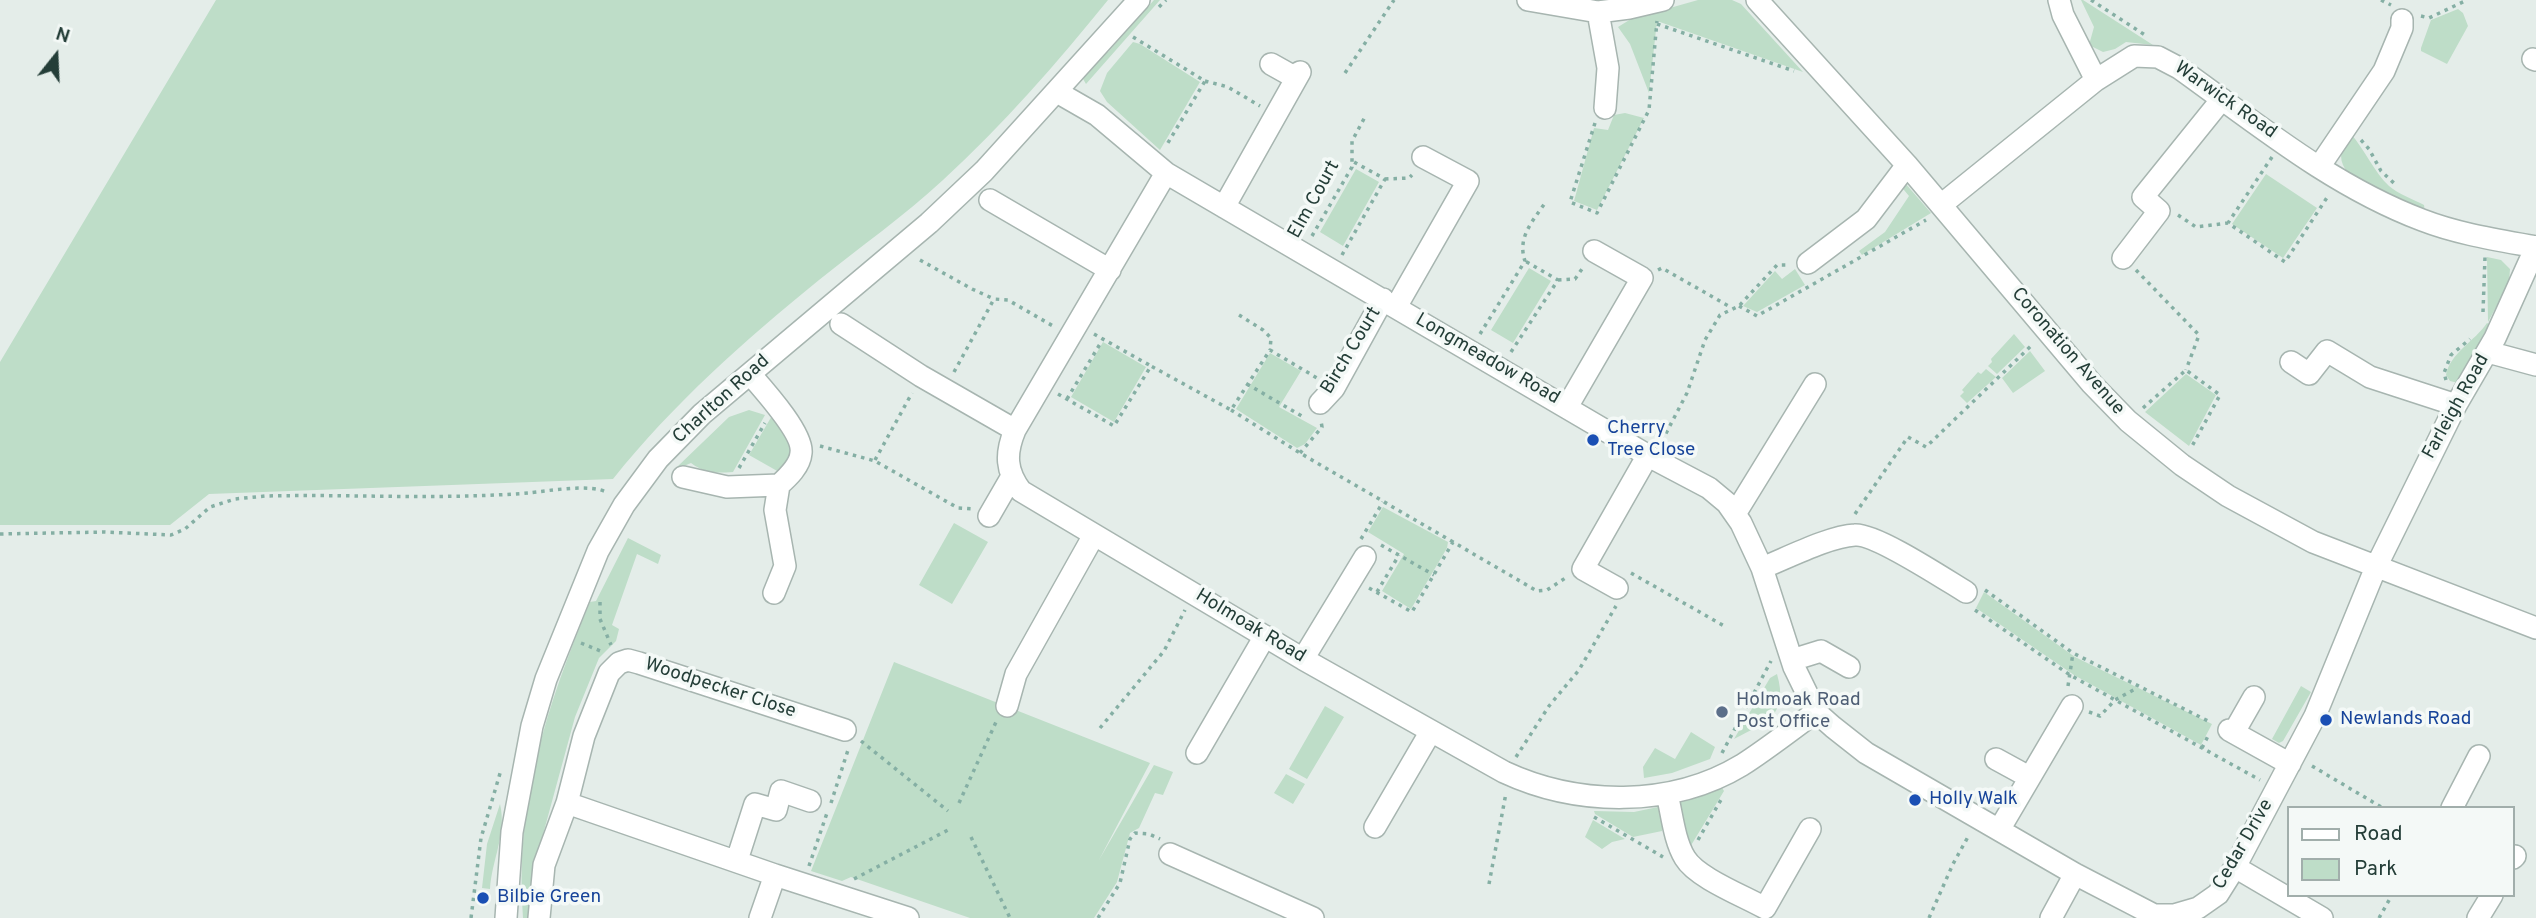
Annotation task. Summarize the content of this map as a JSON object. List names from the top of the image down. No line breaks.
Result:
{"streets":{"street":["Warwick Road","Birch Court","Coronation Avenue","Longmeadow Road","Charlton Road","Farleigh Road","Holmoak Road","Woodpecker Close","Cedar Drive"],"path":["Elm Court"]},"crossings":[["Warwick Road","Coronation Avenue"],["Warwick Road","Farleigh Road"],["Elm Court","Longmeadow Road"],["Birch Court","Longmeadow Road"],["Coronation Avenue","Farleigh Road"],["Coronation Avenue","Cedar Drive"],["Longmeadow Road","Charlton Road"],["Longmeadow Road","Holmoak Road"],["Longmeadow Road","Cedar Drive"],["Farleigh Road","Cedar Drive"],["Holmoak Road","Cedar Drive"]],"places":["Cherry Tree Close","Holmoak Road Post Office","Newlands Road","Holly Walk","Bilbie Green"],"legend":["Road","Park"],"north":"top"}
